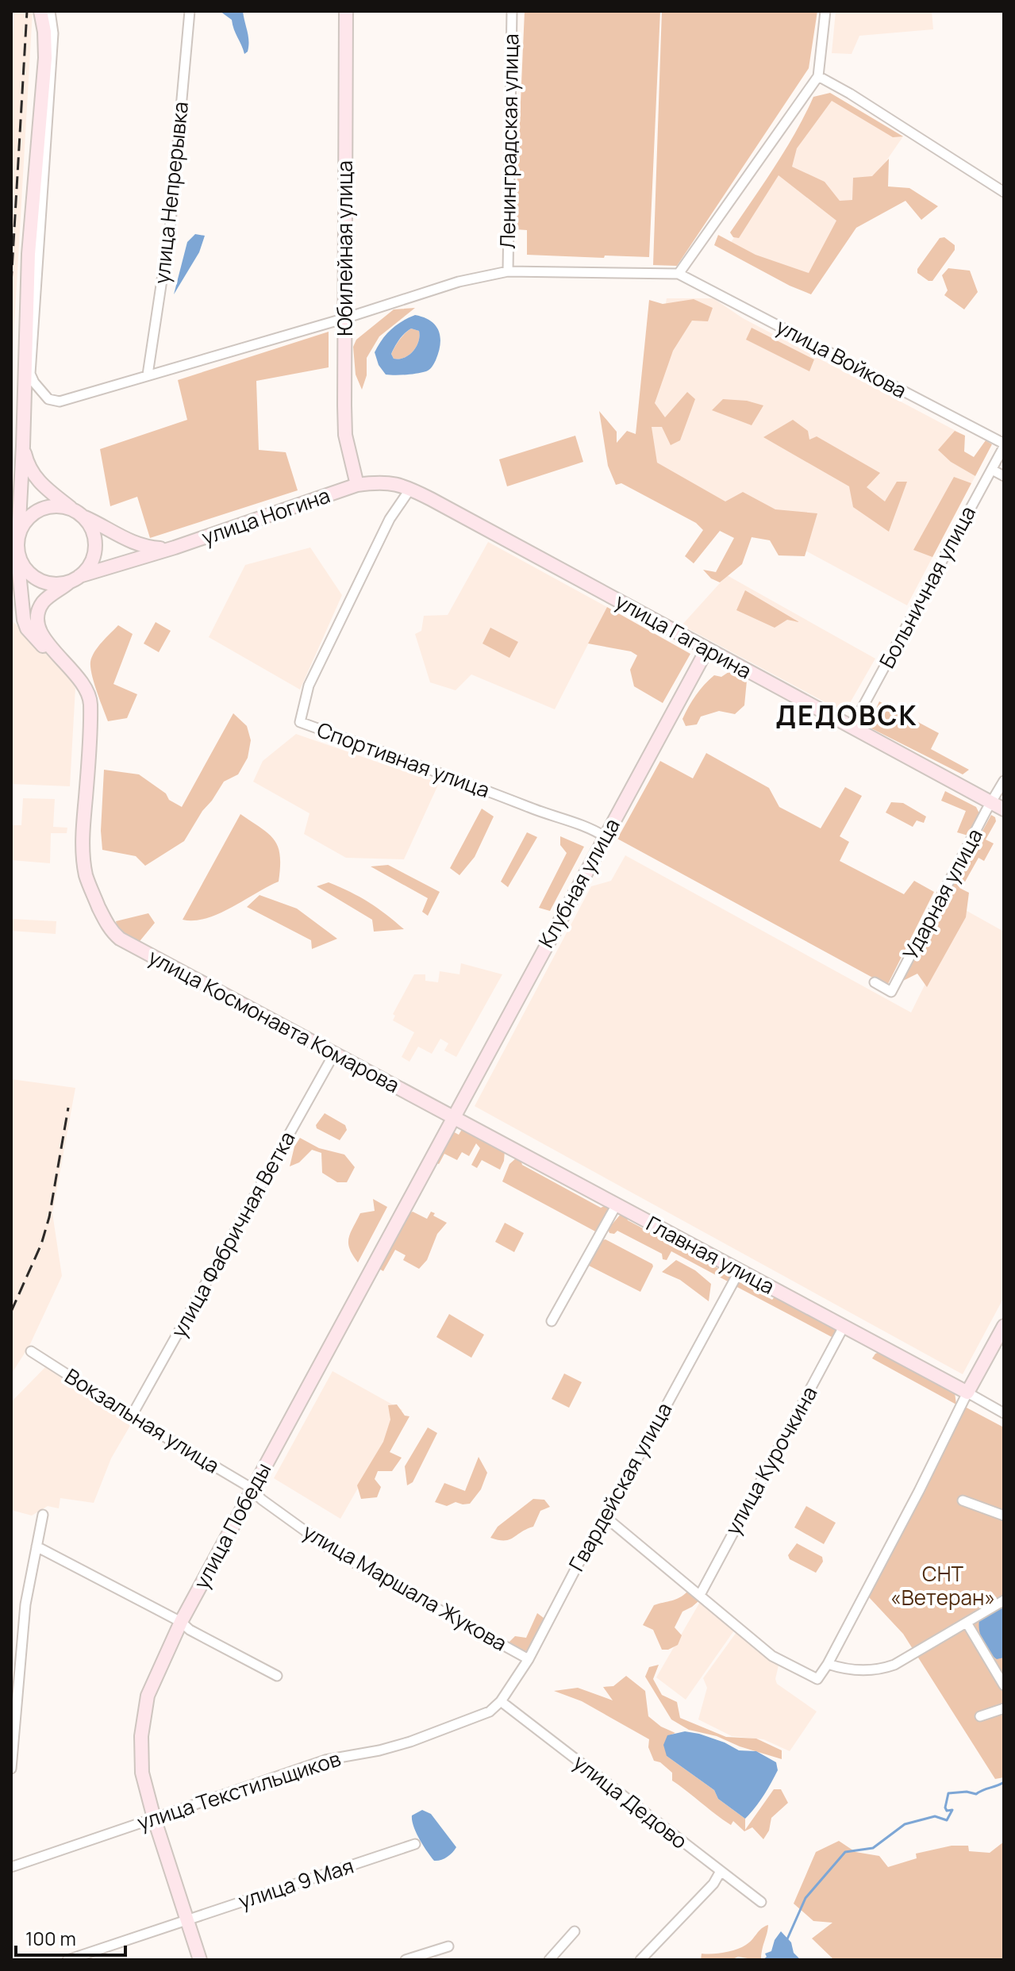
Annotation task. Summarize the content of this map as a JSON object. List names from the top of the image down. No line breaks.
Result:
{"streets":{"street":["Ленинградская улица","улица Непрерывка","Юбилейная улица","улица Войкова","улица Ногина","Больничная улица","улица Гагарина","Спортивная улица","Клубная улица","Ударная улица","улица Космонавта Комарова","улица Фабричная Ветка","Главная улица","Вокзальная улица","улица Курочкина","Гвардейская улица","улица Победы","улица Маршала Жукова","улица Текстильщиков","улица Дедово","улица 9 Мая"]},"crossings":[["Ленинградская улица","улица Войкова"],["улица Непрерывка","улица Войкова"],["Юбилейная улица","улица Войкова"],["Юбилейная улица","улица Ногина"],["Юбилейная улица","улица Гагарина"],["улица Войкова","Больничная улица"],["улица Ногина","улица Гагарина"],["Больничная улица","улица Гагарина"],["улица Гагарина","Спортивная улица"],["улица Гагарина","Клубная улица"],["улица Гагарина","Ударная улица"],["Спортивная улица","Клубная улица"],["Клубная улица","улица Космонавта Комарова"],["Клубная улица","Главная улица"],["Клубная улица","улица Победы"],["улица Космонавта Комарова","улица Фабричная Ветка"],["улица Космонавта Комарова","Главная улица"],["улица Космонавта Комарова","улица Победы"],["улица Фабричная Ветка","Вокзальная улица"],["Главная улица","улица Курочкина"],["Главная улица","Гвардейская улица"],["Главная улица","улица Победы"],["Вокзальная улица","улица Победы"],["Вокзальная улица","улица Маршала Жукова"],["Гвардейская улица","улица Маршала Жукова"],["Гвардейская улица","улица Текстильщиков"],["Гвардейская улица","улица Дедово"],["улица Победы","улица Маршала Жукова"],["улица Победы","улица Текстильщиков"],["улица Победы","улица 9 Мая"],["улица Текстильщиков","улица Дедово"]],"districts":["ДЕДОВСК"],"parks":["СНТ «Ветеран»"],"scale_bar":"100 m"}
